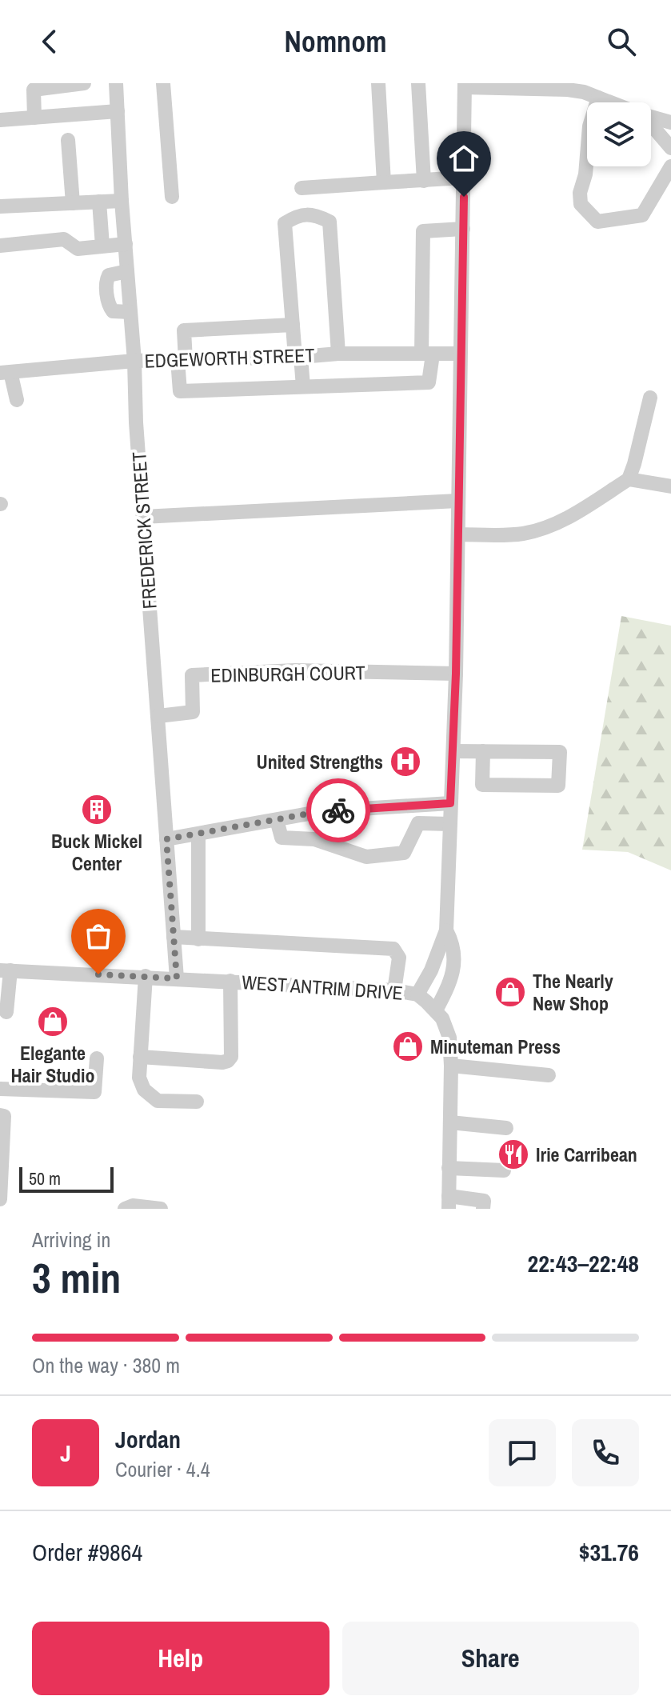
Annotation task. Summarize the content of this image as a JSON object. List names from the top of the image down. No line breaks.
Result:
{"streets":{"street":["EDGEWORTH STREET","FREDERICK STREET","EDINBURGH COURT","WEST ANTRIM DRIVE"]},"crossings":[["EDGEWORTH STREET","FREDERICK STREET"],["FREDERICK STREET","EDINBURGH COURT"],["FREDERICK STREET","WEST ANTRIM DRIVE"]],"places":{"hospital":["United Strengths"],"building":["Buck Mickel Center"],"shop":["The Nearly New Shop","Elegante Hair Studio","Minuteman Press"],"restaurant":["Irie Carribean"]},"scale_bar":"50 m","page":{"header":"Nomnom","scale":"50 m","heading":["3 min","Arriving in","22:43–22:48"],"panel":["Jordan","Courier · 4.4","Order #9864","$31.76"],"bar":"On the way · 380 m","round":"J","buttons":["Help","Share"]}}
